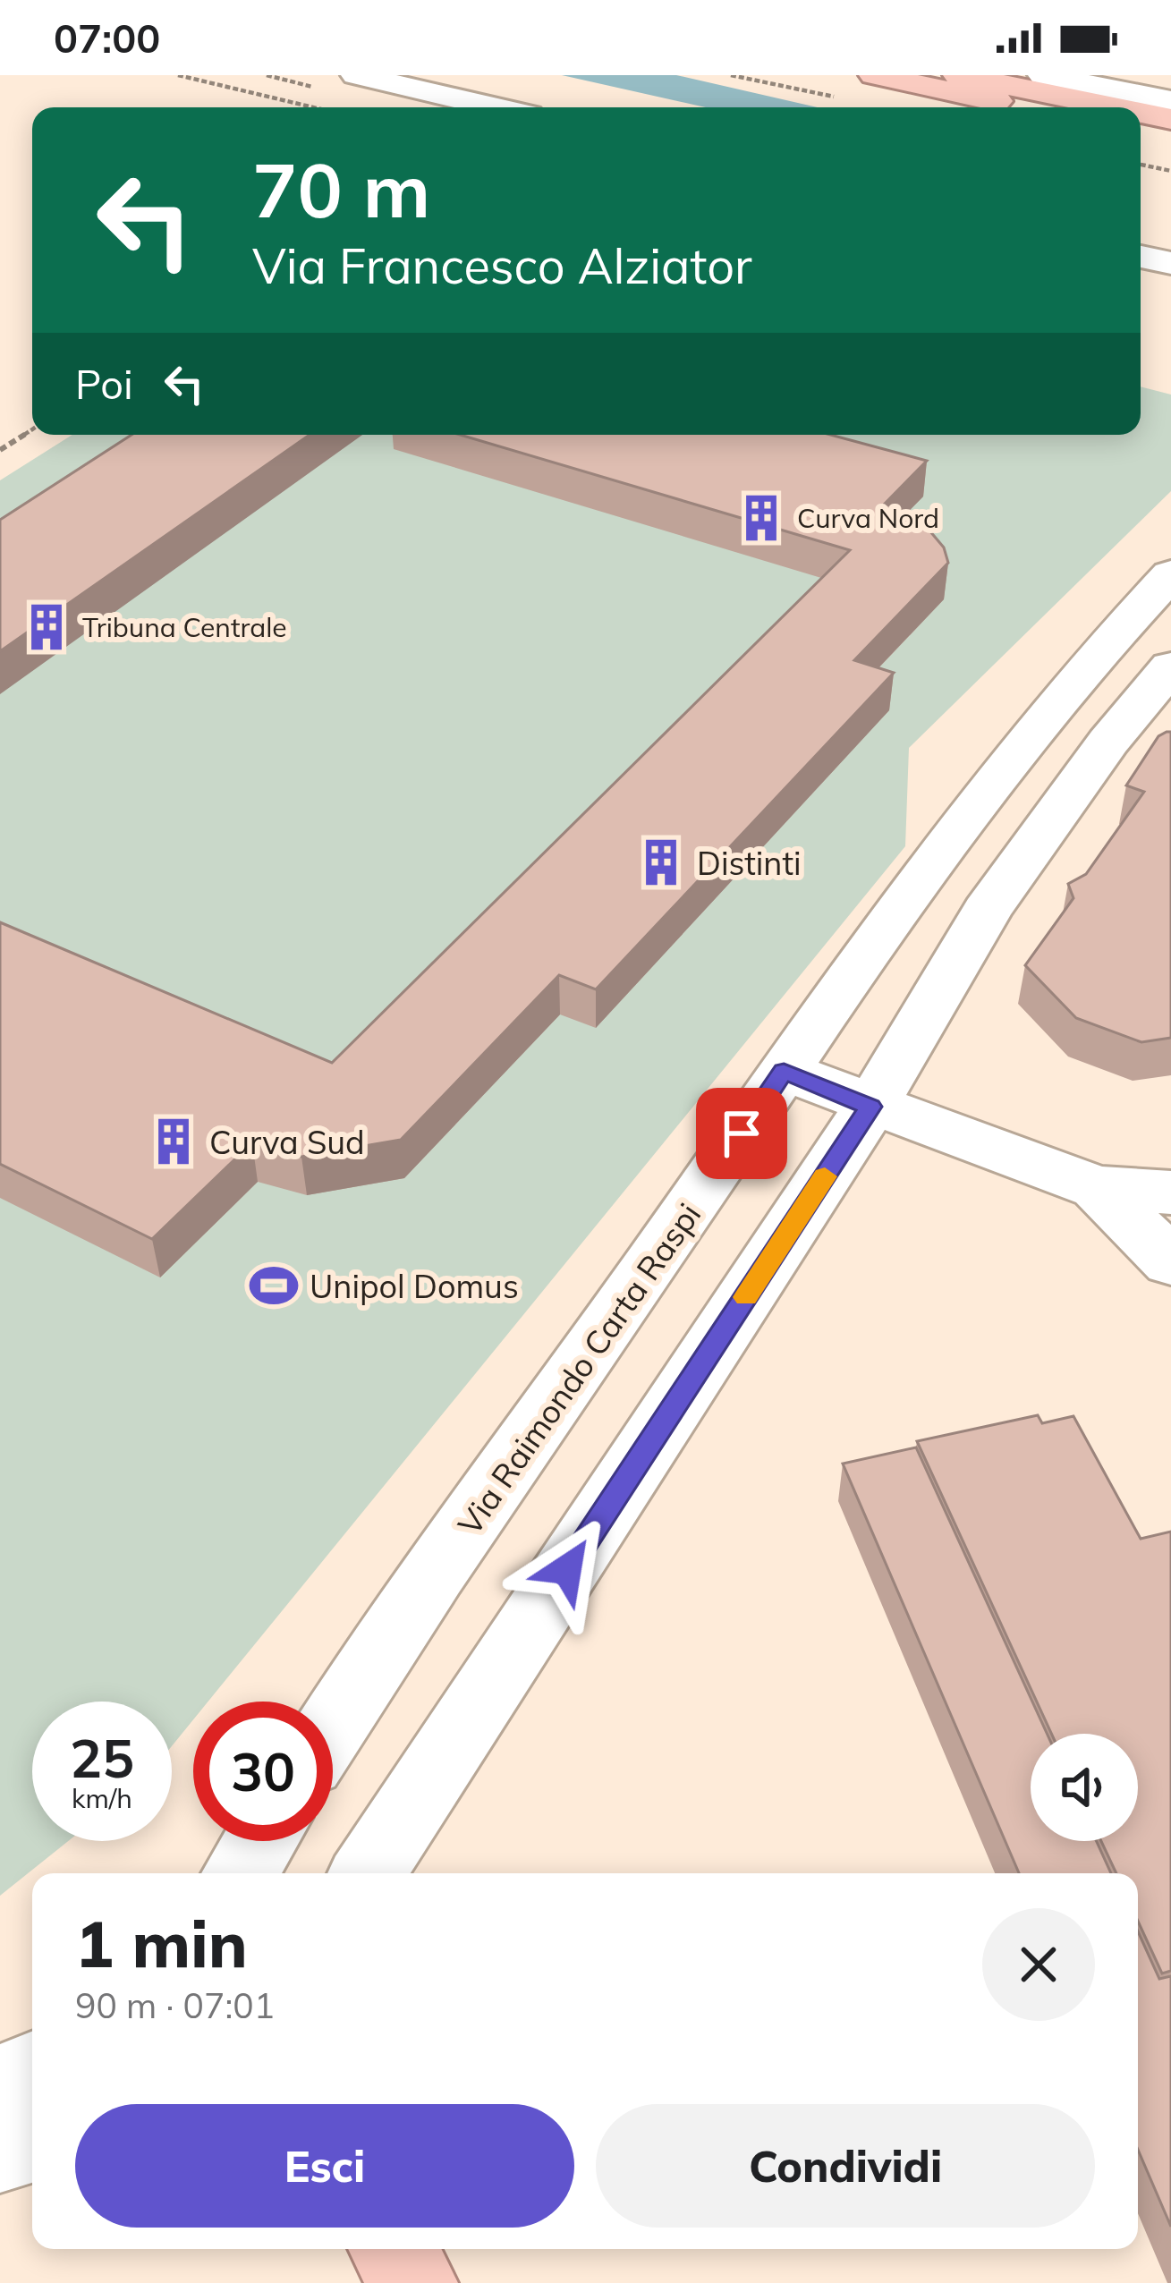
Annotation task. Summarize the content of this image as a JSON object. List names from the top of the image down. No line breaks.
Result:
{"streets":{"street":["Via Raimondo Carta Raspi"]},"places":{"building":["Curva Nord","Tribuna Centrale","Distinti","Curva Sud"],"sports":["Unipol Domus"]},"page":{"status":"07:00","turn":["70 m","Via Francesco Alziator"],"then":"Poi","speed":"25 km/h","limit":"30","heading":["1 min","90 m · 07:01"],"buttons":["Esci","Condividi"]}}
